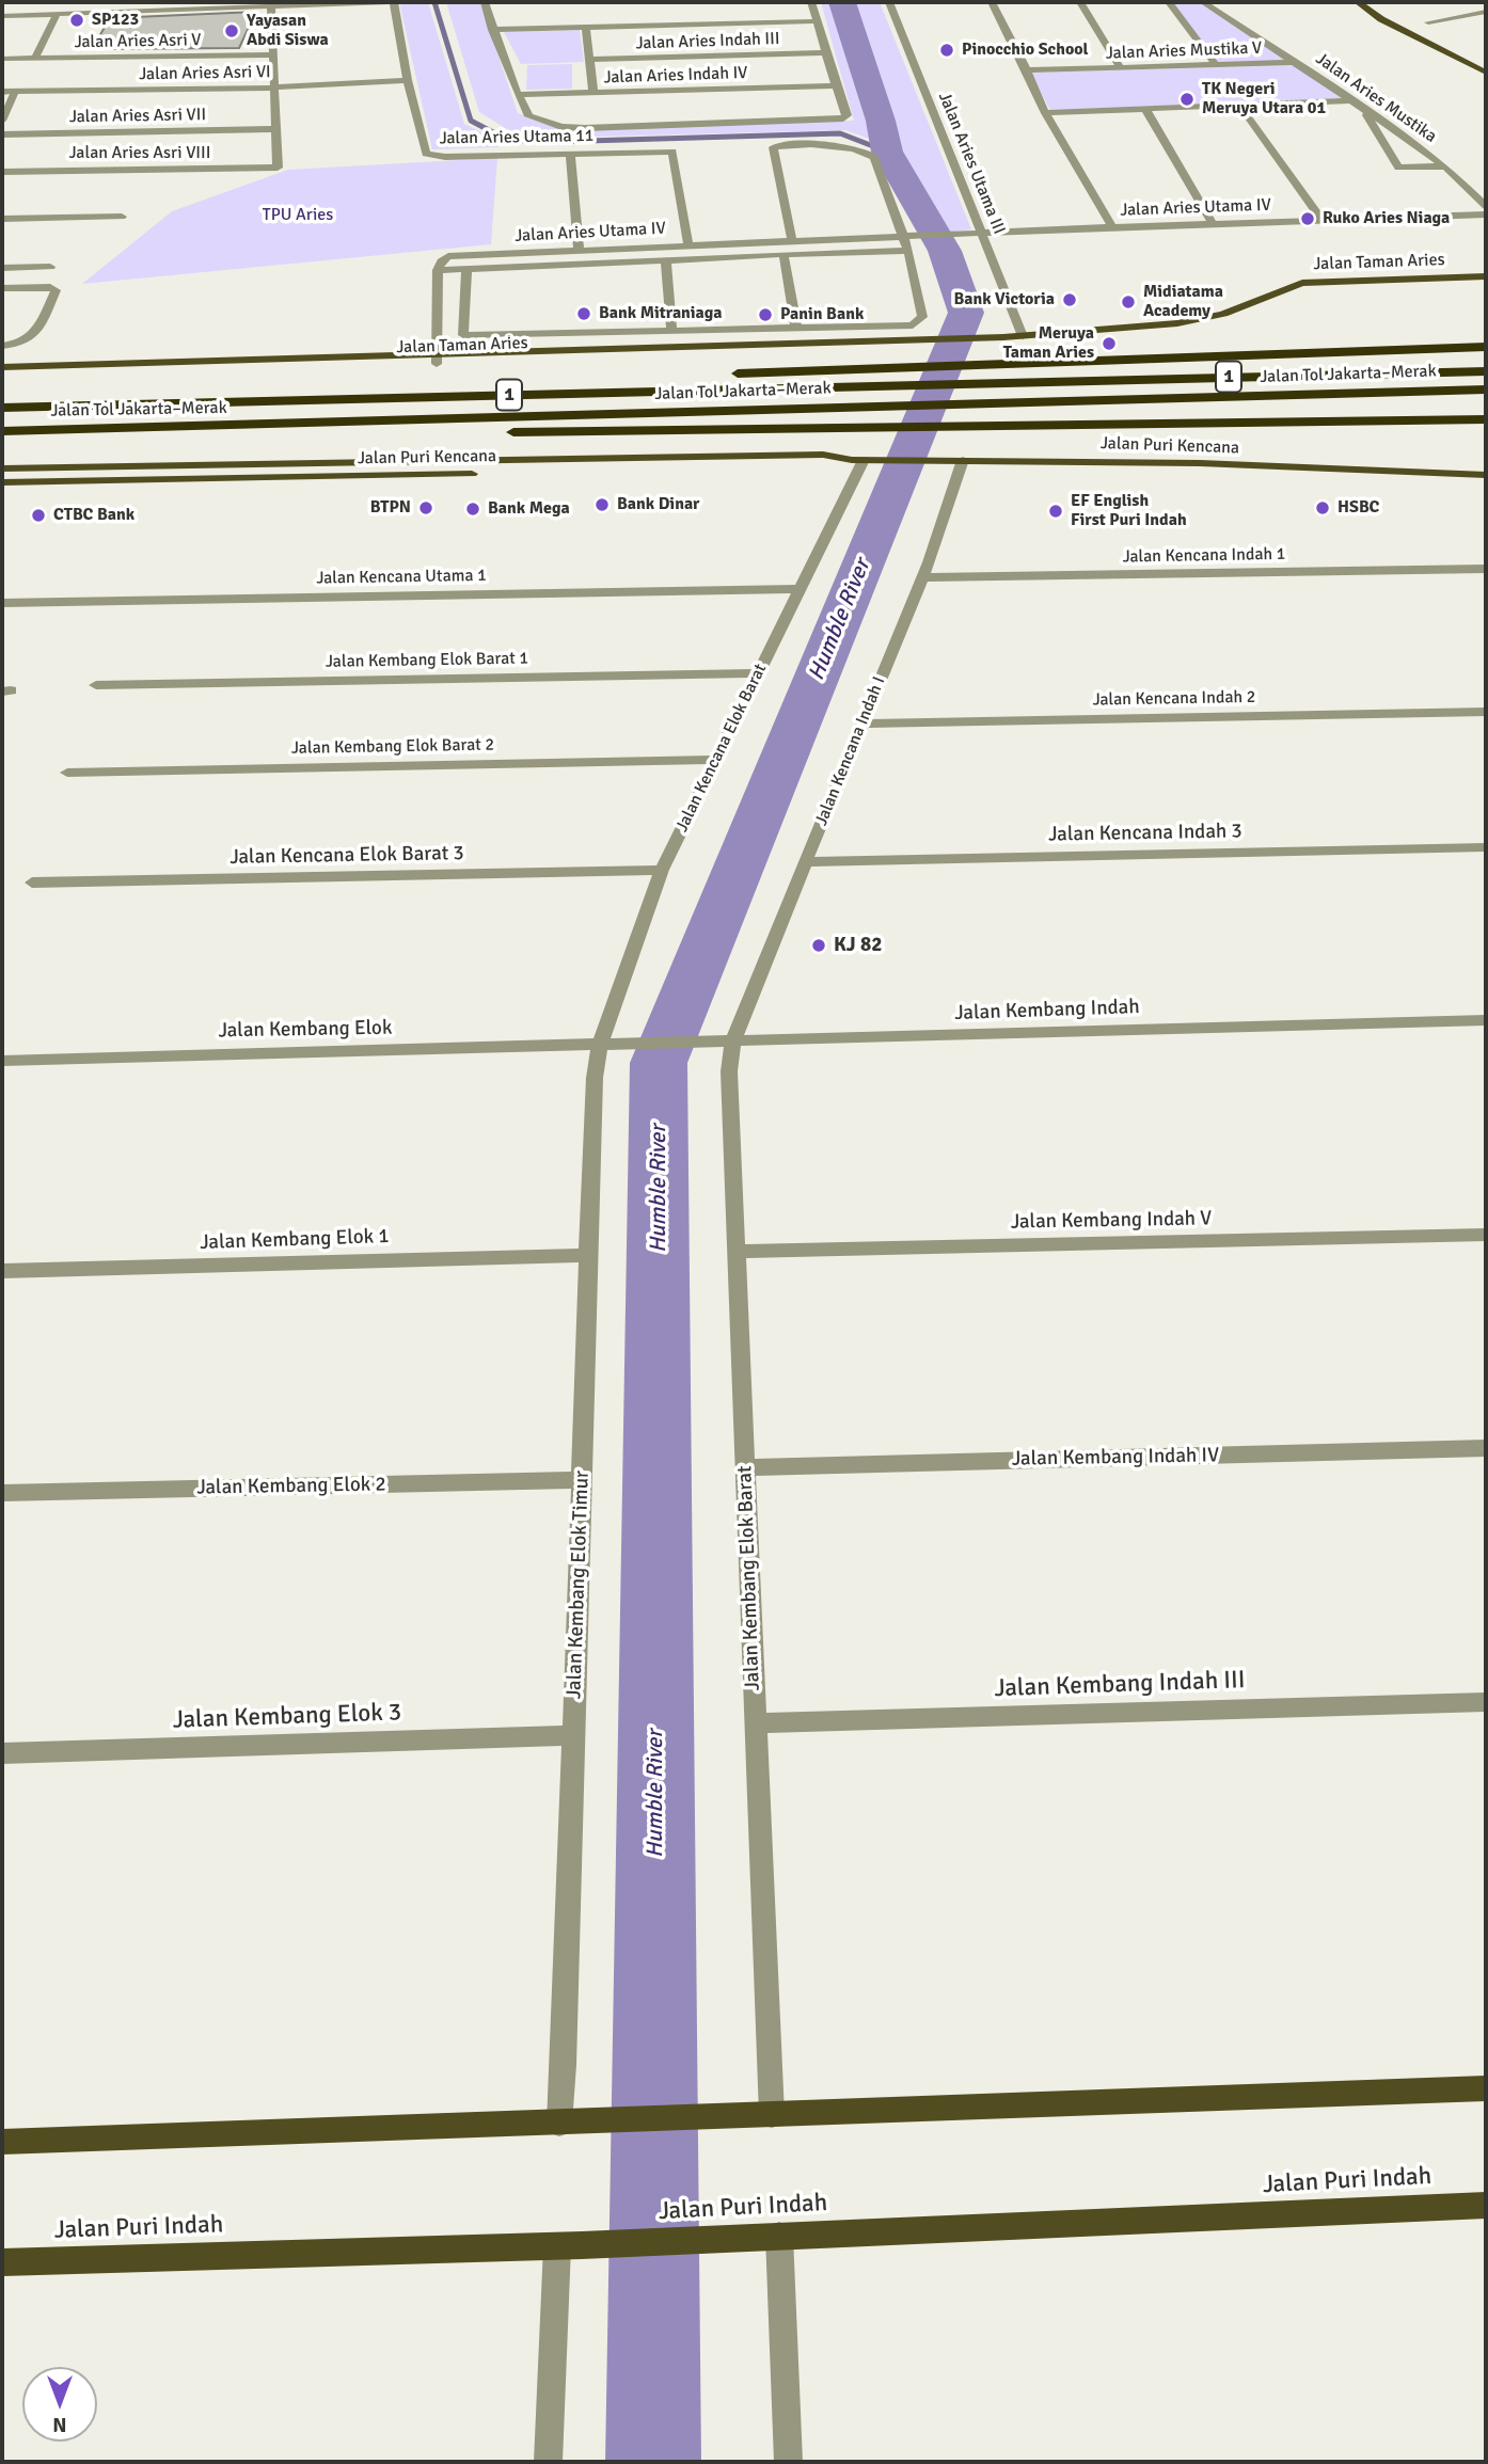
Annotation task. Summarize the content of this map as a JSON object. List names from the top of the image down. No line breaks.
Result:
{"streets":{"highway":["Jalan Tol Jakarta–Merak","1"],"main road":["Jalan Taman Aries","Jalan Puri Kencana","Jalan Puri Indah"],"street":["Jalan Aries Asri V","Jalan Aries Indah III","Jalan Aries Mustika V","Jalan Aries Asri VI","Jalan Aries Indah IV","Jalan Aries Mustika","Jalan Aries Asri VII","Jalan Aries Utama 11","Jalan Aries Asri VIII","Jalan Aries Utama III","Jalan Aries Utama IV","Jalan Kencana Indah 1","Jalan Kencana Utama 1","Jalan Kembang Elok Barat 1","Jalan Kencana Indah 2","Jalan Kembang Elok Barat 2","Jalan Kencana Elok Barat","Jalan Kencana Indah I","Jalan Kencana Indah 3","Jalan Kencana Elok Barat 3","Jalan Kembang Indah","Jalan Kembang Elok","Jalan Kembang Indah V","Jalan Kembang Elok 1","Jalan Kembang Indah IV","Jalan Kembang Elok 2","Jalan Kembang Elok Barat","Jalan Kembang Elok Timur","Jalan Kembang Indah III","Jalan Kembang Elok 3"]},"crossings":[["Jalan Aries Mustika V","Jalan Aries Mustika"],["Jalan Aries Asri VI","Jalan Aries Utama 11"],["Jalan Aries Asri VII","Jalan Aries Asri VIII"],["Jalan Aries Utama 11","Jalan Aries Utama IV"],["Jalan Aries Utama III","Jalan Aries Utama IV"],["Jalan Aries Utama III","Jalan Taman Aries"],["Jalan Puri Kencana","Jalan Kencana Elok Barat"],["Jalan Puri Kencana","Jalan Kencana Indah I"],["Jalan Kencana Indah 1","Jalan Kencana Indah I"],["Jalan Kencana Utama 1","Jalan Kencana Elok Barat"],["Jalan Kembang Elok Barat 1","Jalan Kencana Elok Barat"],["Jalan Kencana Indah 2","Jalan Kencana Indah I"],["Jalan Kembang Elok Barat 2","Jalan Kencana Elok Barat"],["Jalan Kencana Elok Barat","Jalan Kencana Elok Barat 3"],["Jalan Kencana Elok Barat","Jalan Kembang Indah"],["Jalan Kencana Elok Barat","Jalan Kembang Elok"],["Jalan Kencana Elok Barat","Jalan Kembang Elok Timur"],["Jalan Kencana Indah I","Jalan Kencana Indah 3"],["Jalan Kencana Indah I","Jalan Kembang Indah"],["Jalan Kencana Indah I","Jalan Kembang Elok Barat"],["Jalan Kembang Indah","Jalan Kembang Elok"],["Jalan Kembang Indah","Jalan Kembang Elok Barat"],["Jalan Kembang Indah","Jalan Kembang Elok Timur"],["Jalan Kembang Elok","Jalan Kembang Elok Timur"],["Jalan Kembang Indah V","Jalan Kembang Elok Barat"],["Jalan Kembang Elok 1","Jalan Kembang Elok Timur"],["Jalan Kembang Indah IV","Jalan Kembang Elok Barat"],["Jalan Kembang Elok 2","Jalan Kembang Elok Timur"],["Jalan Kembang Elok Barat","Jalan Kembang Indah III"],["Jalan Kembang Elok Timur","Jalan Kembang Elok 3"]],"water":["Humble River"],"parks":["TPU Aries"],"places":["SP123","Yayasan Abdi Siswa","Pinocchio School","TK Negeri Meruya Utara 01","Ruko Aries Niaga","Bank Victoria","Midiatama Academy","Bank Mitraniaga","Panin Bank","Meruya Taman Aries","Bank Dinar","BTPN","HSBC","Bank Mega","EF English First Puri Indah","CTBC Bank","KJ 82"],"north":"bottom"}
